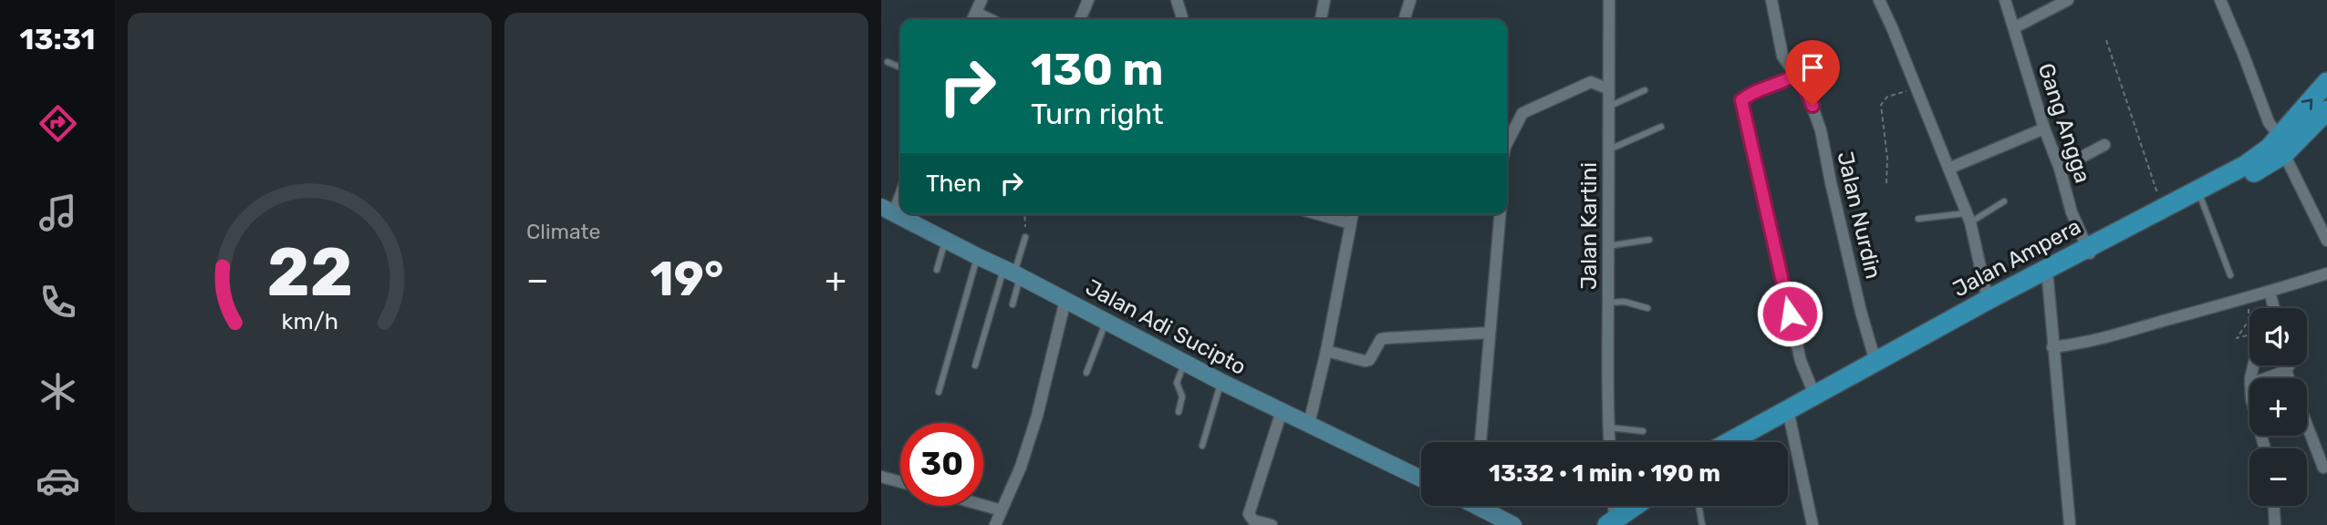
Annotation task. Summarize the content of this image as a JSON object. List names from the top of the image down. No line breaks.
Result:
{"streets":{"main road":["Jalan Ampera"],"street":["Gang Angga","Jalan Nurdin","Jalan Kartini","Jalan Adi Sucipto"]},"crossings":[["Gang Angga","Jalan Ampera"],["Jalan Nurdin","Jalan Ampera"]],"page":{"tabs":"13:31","tile":"Climate","turn":["130 m","Turn right"],"then":"Then","heat":["−","19°","+"],"map_buttons":["+","−"],"limit":"30","trip":"13:32 · 1 min · 190 m","gauge":["22","km/h"]}}
